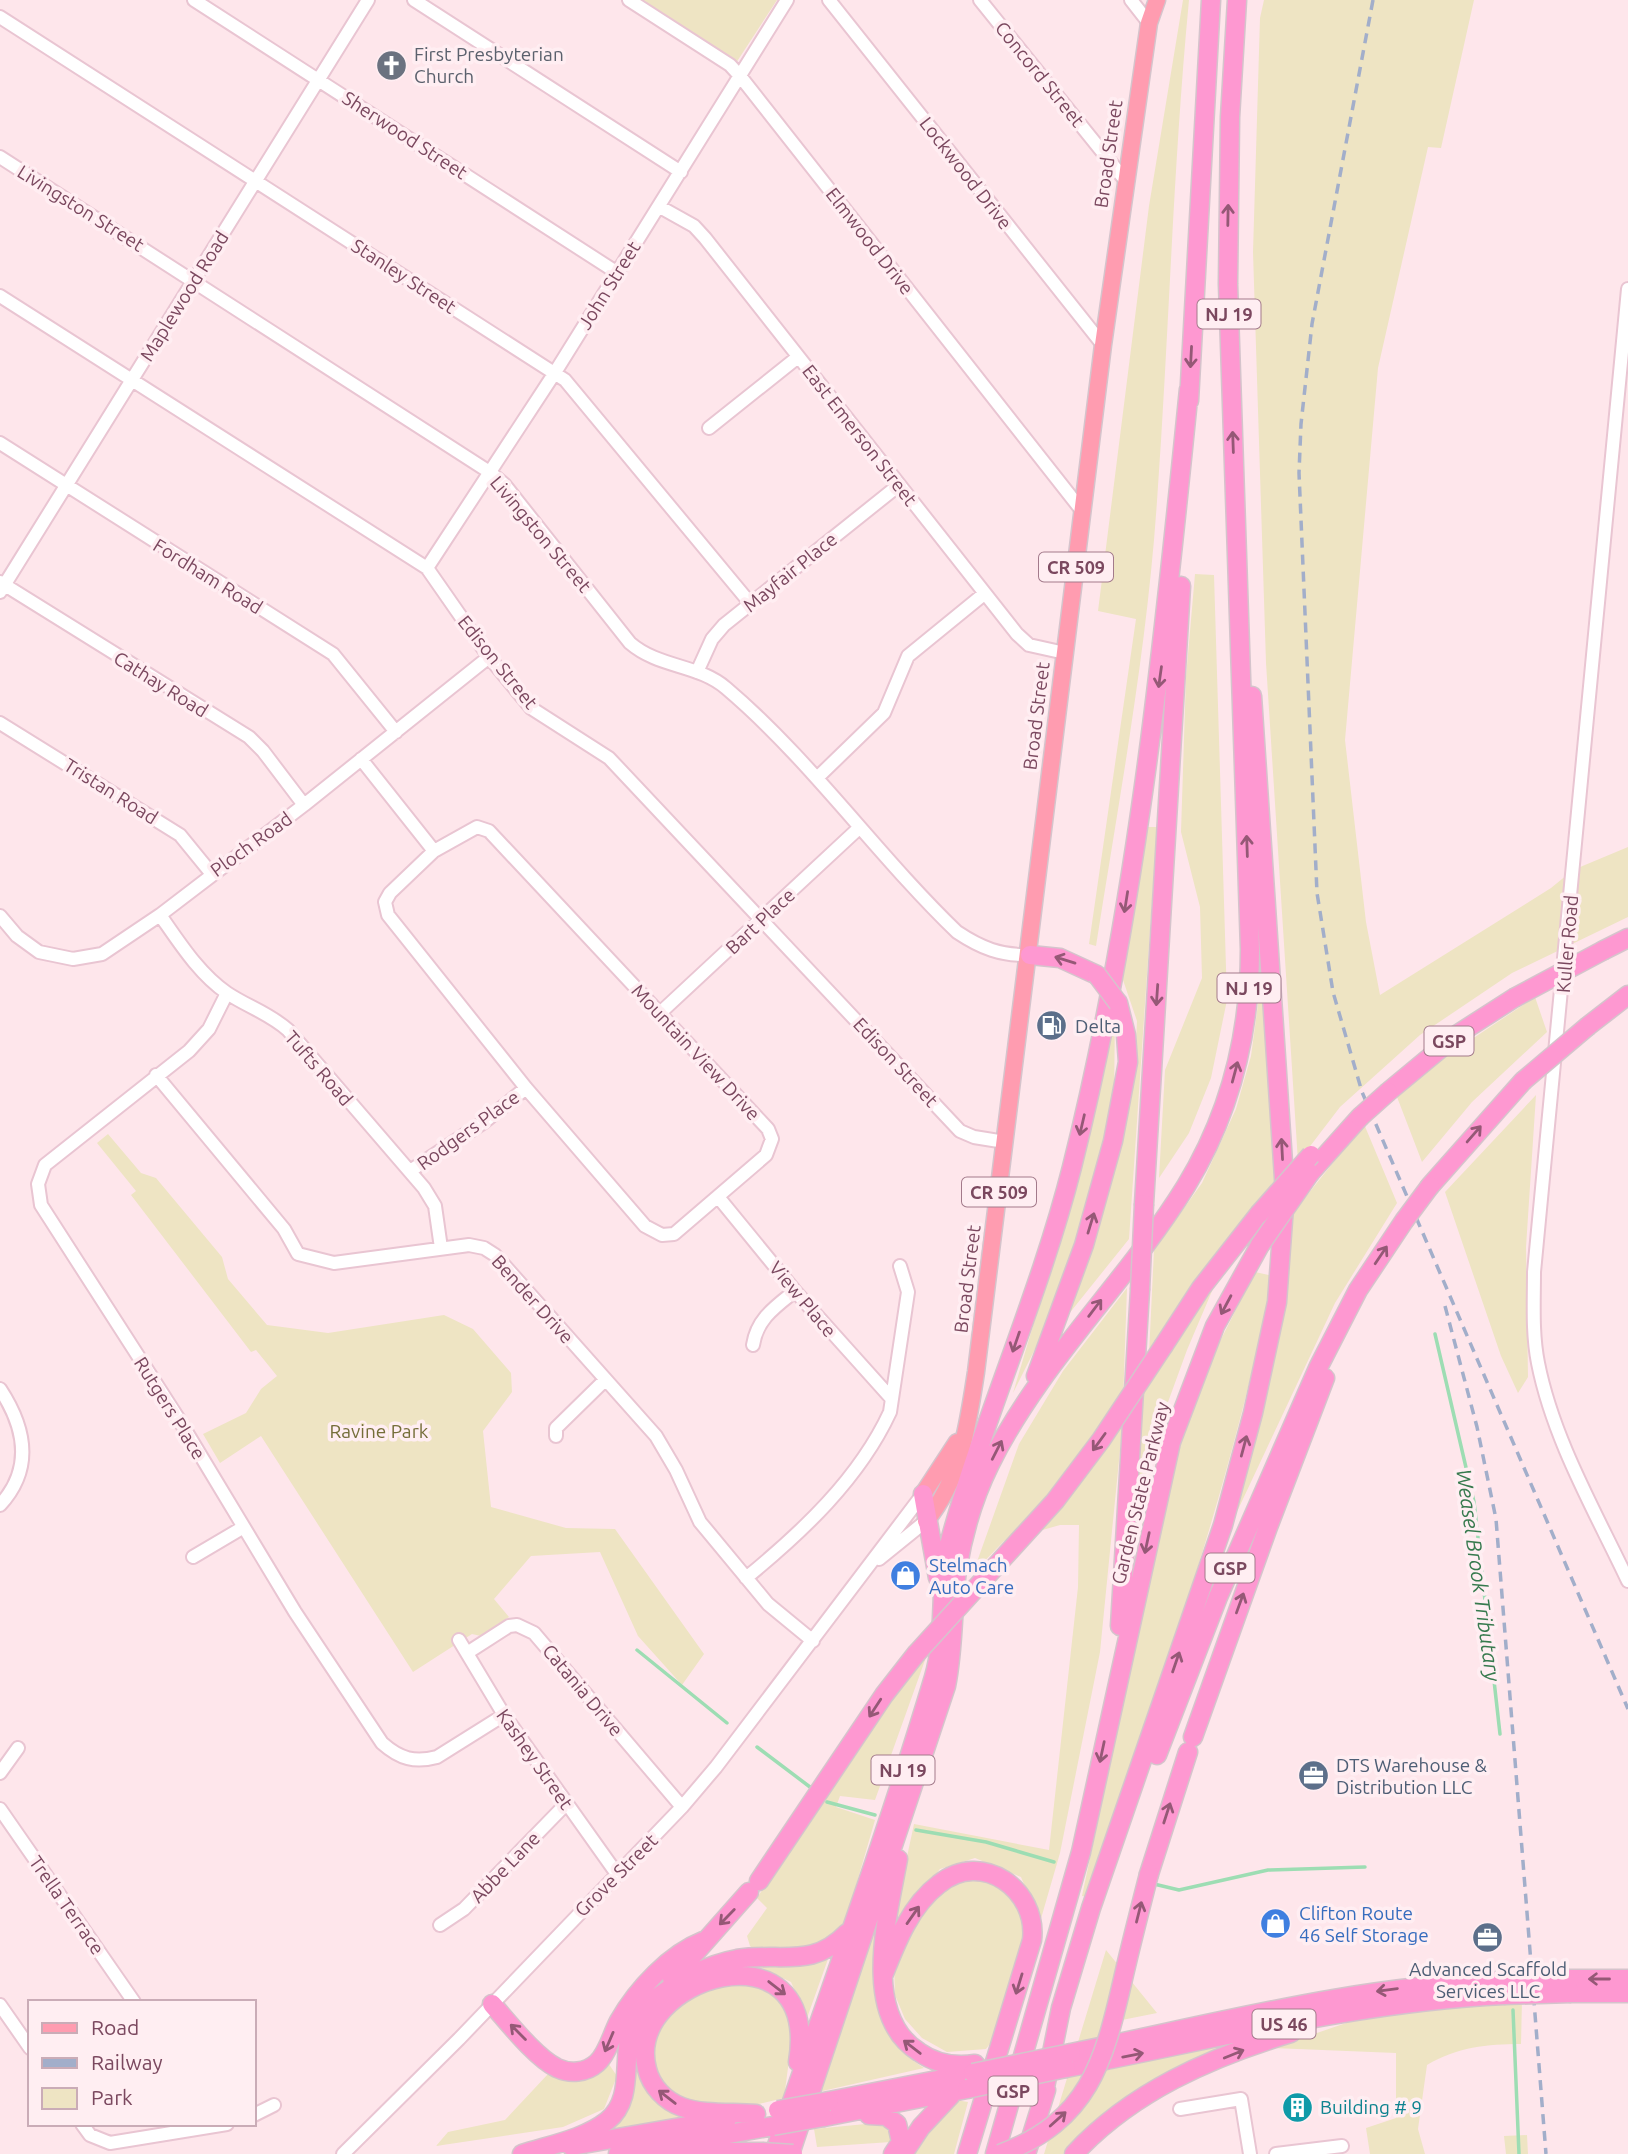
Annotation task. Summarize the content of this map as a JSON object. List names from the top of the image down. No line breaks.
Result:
{"streets":{"highway":["NJ 19","GSP","Garden State Parkway","US 46"],"main road":["Broad Street","CR 509"],"street":["Concord Street","Sherwood Street","Lockwood Drive","Livingston Street","Elmwood Drive","Stanley Street","John Street","Maplewood Road","East Emerson Street","Mayfair Place","Fordham Road","Edison Street","Cathay Road","Tristan Road","Ploch Road","Bart Place","Kuller Road","Mountain View Drive","Tufts Road","Rodgers Place","Bender Drive","View Place","Rutgers Place","Catania Drive","Kashey Street","Abbe Lane","Grove Street","Trella Terrace"]},"crossings":[["Concord Street","Broad Street"],["Sherwood Street","John Street"],["Sherwood Street","Maplewood Road"],["Broad Street","Lockwood Drive"],["Broad Street","Livingston Street"],["Broad Street","Elmwood Drive"],["Broad Street","East Emerson Street"],["Broad Street","Edison Street"],["Broad Street","Grove Street"],["Livingston Street","John Street"],["Livingston Street","Maplewood Road"],["Livingston Street","Mayfair Place"],["Livingston Street","Bart Place"],["Elmwood Drive","John Street"],["Stanley Street","John Street"],["Stanley Street","Maplewood Road"],["Stanley Street","Mayfair Place"],["John Street","East Emerson Street"],["John Street","Edison Street"],["Maplewood Road","Fordham Road"],["Maplewood Road","Edison Street"],["Maplewood Road","Cathay Road"],["NJ 19","US 46"],["East Emerson Street","Mayfair Place"],["Fordham Road","Ploch Road"],["Edison Street","Ploch Road"],["Edison Street","Bart Place"],["Cathay Road","Ploch Road"],["Tristan Road","Ploch Road"],["Ploch Road","Tufts Road"],["Bart Place","Mountain View Drive"],["Mountain View Drive","Rodgers Place"],["Mountain View Drive","View Place"],["Tufts Road","Rodgers Place"],["Tufts Road","Bender Drive"],["Tufts Road","Rutgers Place"],["Bender Drive","Rutgers Place"],["Bender Drive","Grove Street"],["Rutgers Place","Kashey Street"],["Catania Drive","Kashey Street"],["Catania Drive","Grove Street"],["Kashey Street","Abbe Lane"],["Kashey Street","Grove Street"]],"water":["Weasel Brook Tributary"],"parks":["Ravine Park"],"places":{"church":["First Presbyterian Church"],"fuel station":["Delta"],"shop":["Stelmach Auto Care","Clifton Route 46 Self Storage"],"office":["DTS Warehouse & Distribution LLC","Advanced Scaffold Services LLC"],"building":["Building # 9"]},"legend":["Road","Railway","Park"]}
